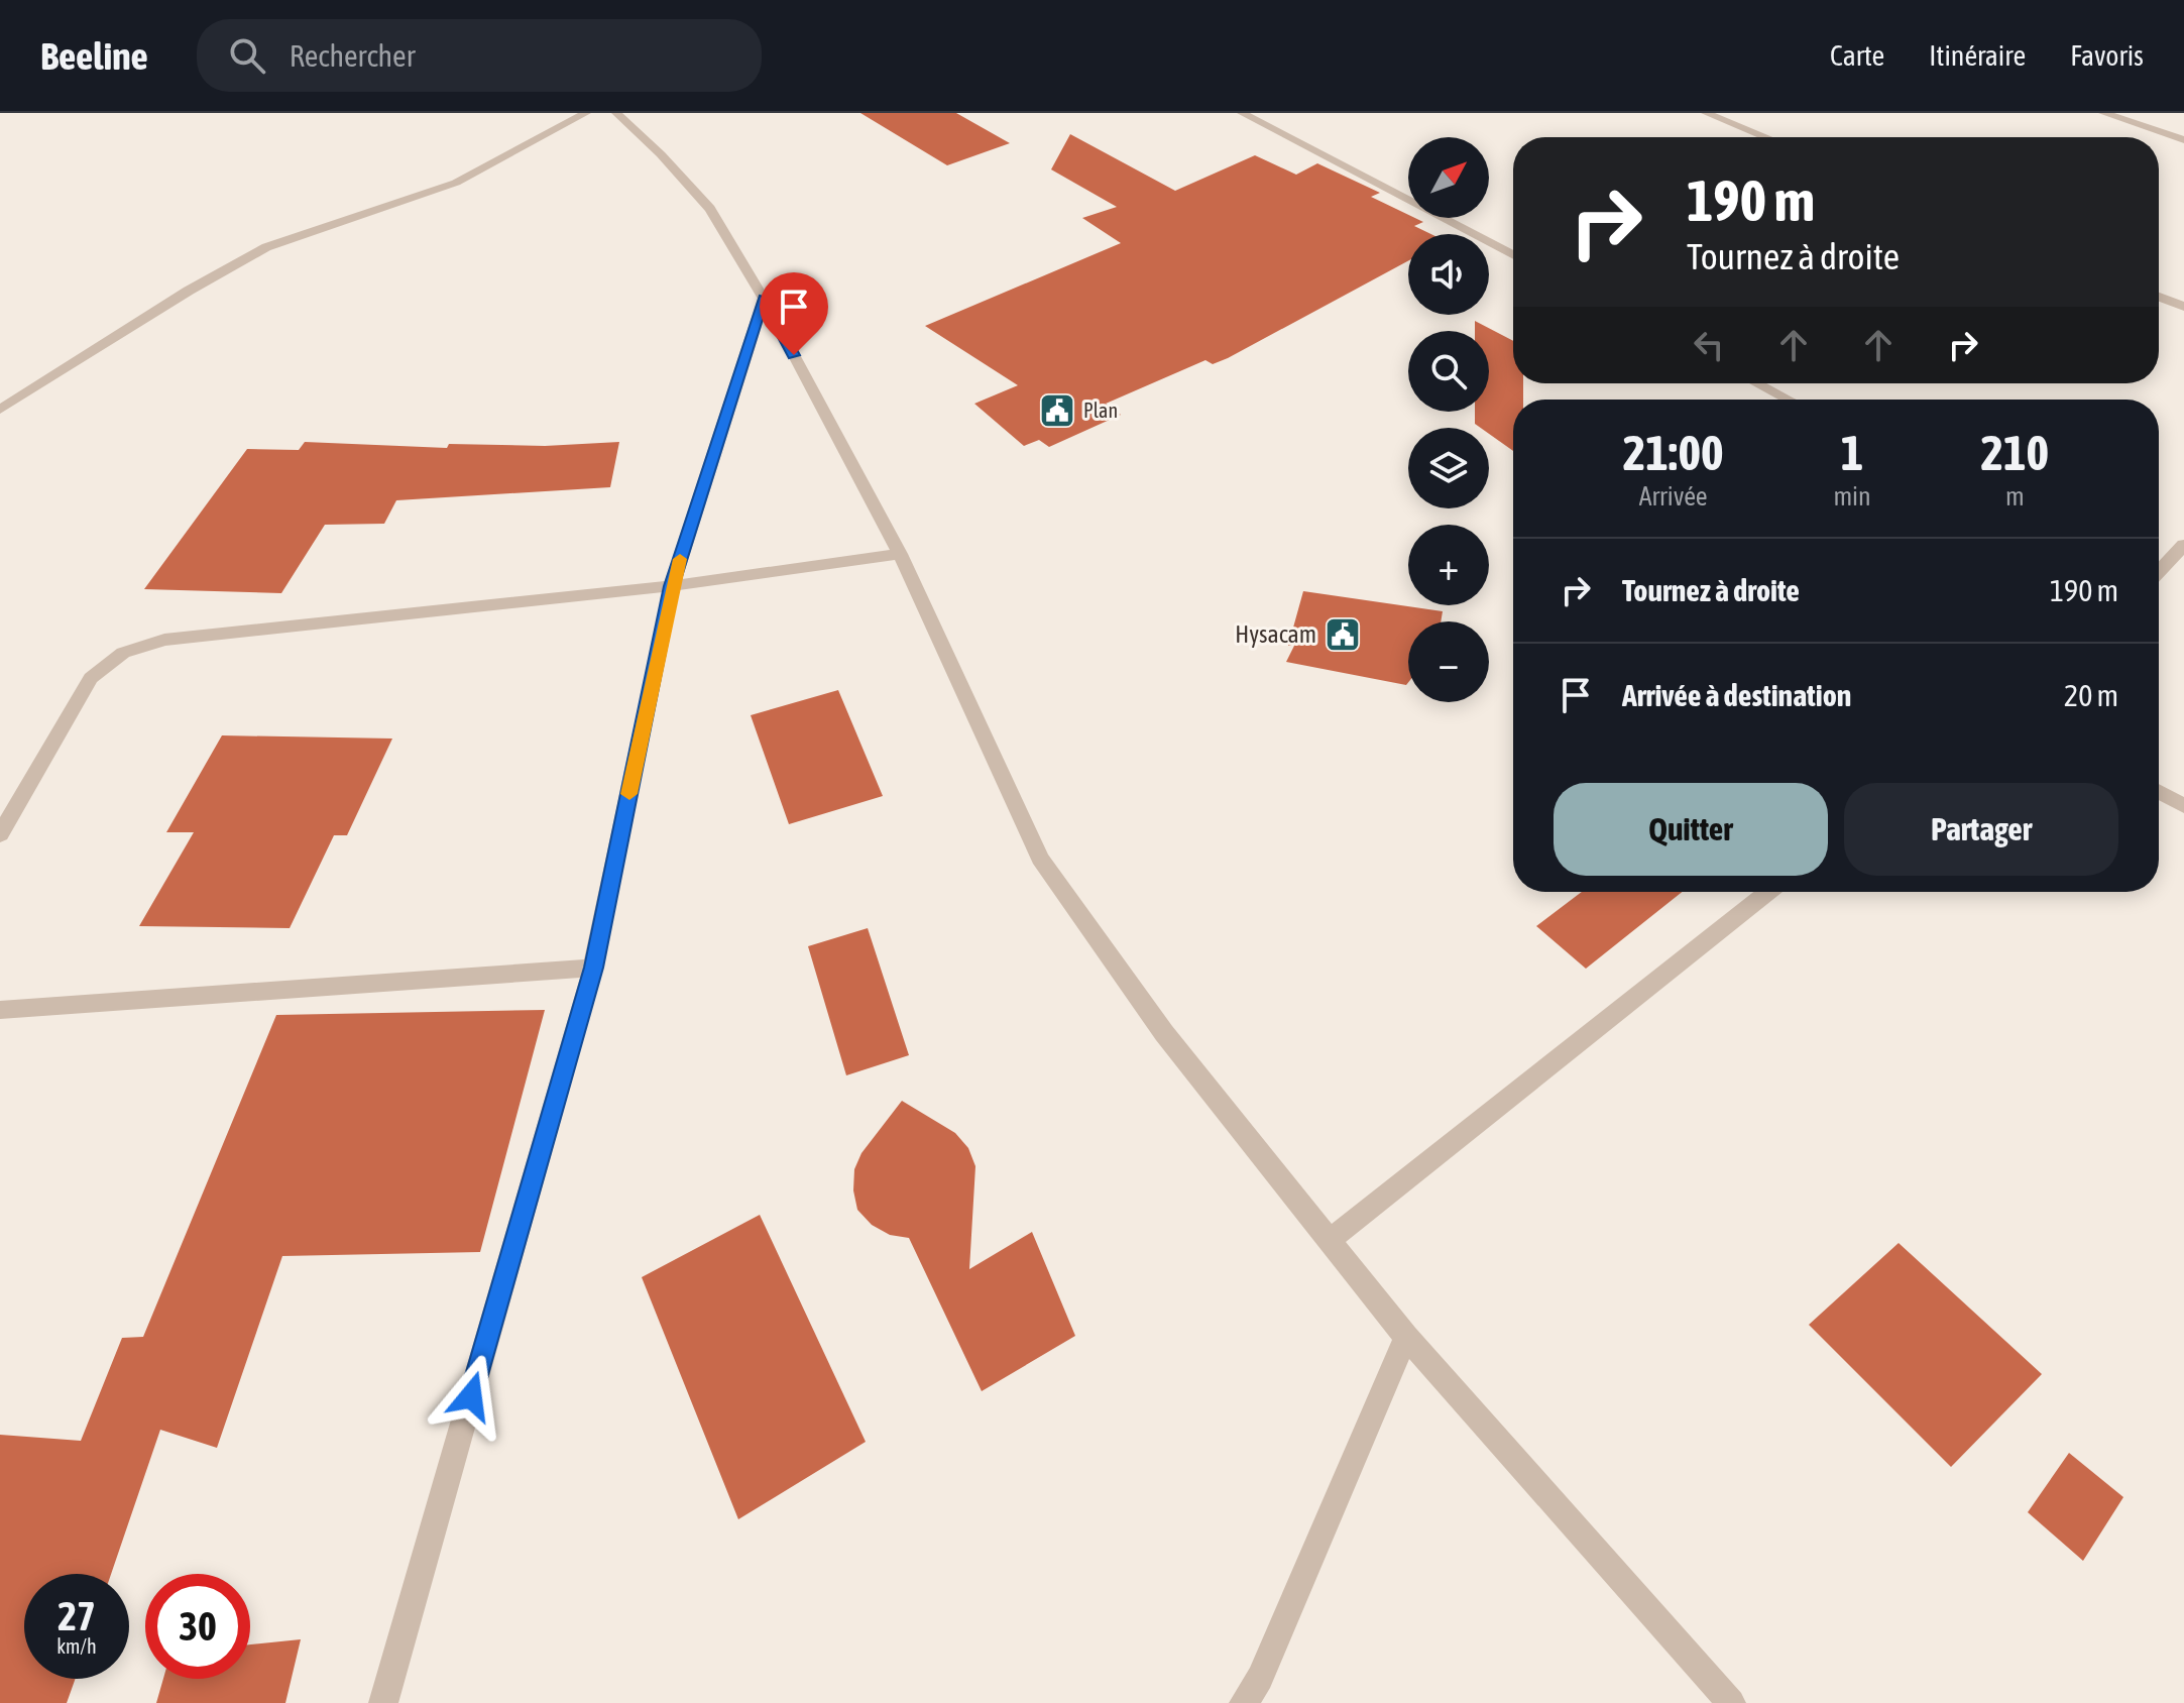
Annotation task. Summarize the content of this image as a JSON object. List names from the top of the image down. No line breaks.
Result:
{"places":{"public building":["Plan","Hysacam"]},"north":"top right","page":{"header":"Beeline","search":"Rechercher","nav":["Carte","Itinéraire","Favoris"],"map_buttons":["+","−"],"turn":["190 m","Tournez à droite"],"eta":["21:00","Arrivée","1","min","210","m"],"list":[{"name":"Tournez à droite","value":"190 m"},{"name":"Arrivée à destination","value":"20 m"}],"buttons":["Quitter","Partager"],"speed":"27 km/h","limit":"30"}}
